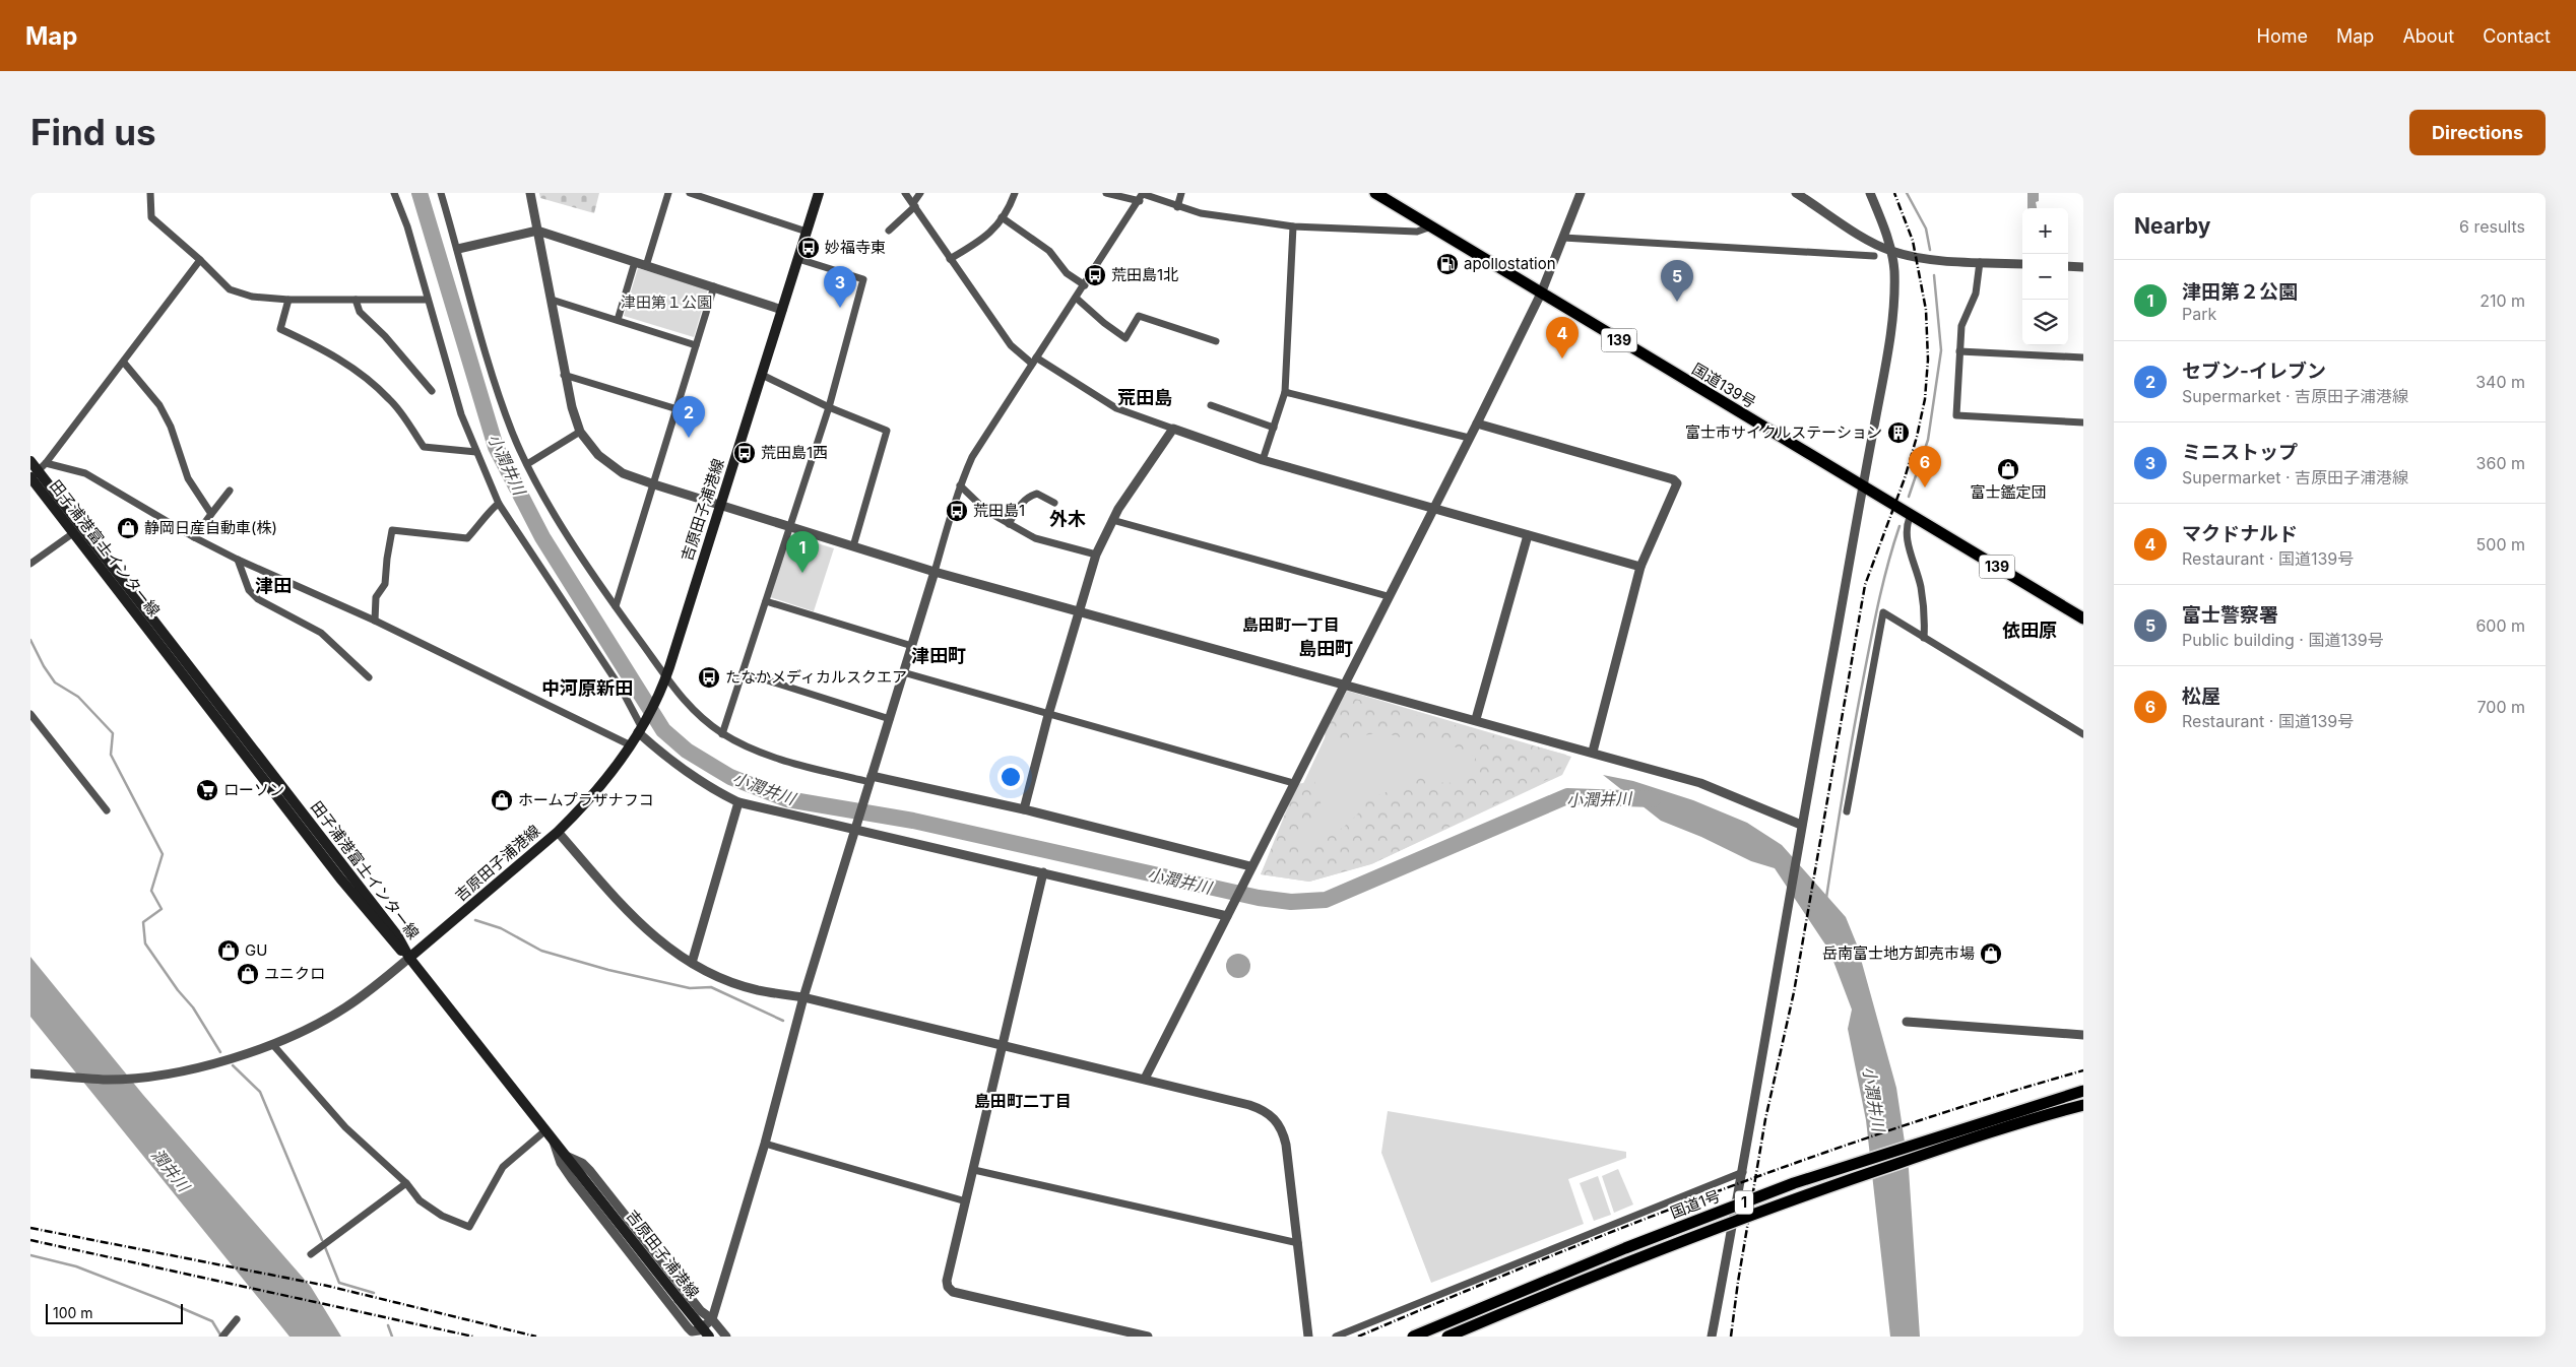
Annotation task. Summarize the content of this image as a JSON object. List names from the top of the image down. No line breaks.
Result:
{"streets":{"highway":["139","国道139号","1","国道1号"],"main road":["吉原田子浦港線","田子浦港富士インター線"]},"crossings":[["吉原田子浦港線","田子浦港富士インター線"]],"districts":["荒田島","外木","津田","島田町一丁目","依田原","島田町","津田町","中河原新田","島田町二丁目"],"water":["小潤井川","潤井川"],"parks":["津田第１公園"],"places":{"bus stop":["妙福寺東","荒田島1北","荒田島1西","荒田島1","たなかメディカルスクエア"],"fuel station":["apollostation"],"building":["富士市サイクルステーション"],"shop":["富士鑑定団","静岡日産自動車(株)","ホームプラザナフコ","GU","岳南富士地方卸売市場","ユニクロ"],"supermarket":["ローソン"]},"scale_bar":"100 m","page":{"header":"Map","nav":["Home","Map","About","Contact"],"buttons":"Directions","title":"Find us","heading":["Nearby","6 results"],"map_buttons":["+","−"],"list":[{"mark":"1","name":"津田第２公園","note":"Park","value":"210 m"},{"mark":"2","name":"セブン-イレブン","note":"Supermarket · 吉原田子浦港線","value":"340 m"},{"mark":"3","name":"ミニストップ","note":"Supermarket · 吉原田子浦港線","value":"360 m"},{"mark":"4","name":"マクドナルド","note":"Restaurant · 国道139号","value":"500 m"},{"mark":"5","name":"富士警察署","note":"Public building · 国道139号","value":"600 m"},{"mark":"6","name":"松屋","note":"Restaurant · 国道139号","value":"700 m"}],"pins":["5","3","4","2","6","1"],"scale":"100 m"}}
